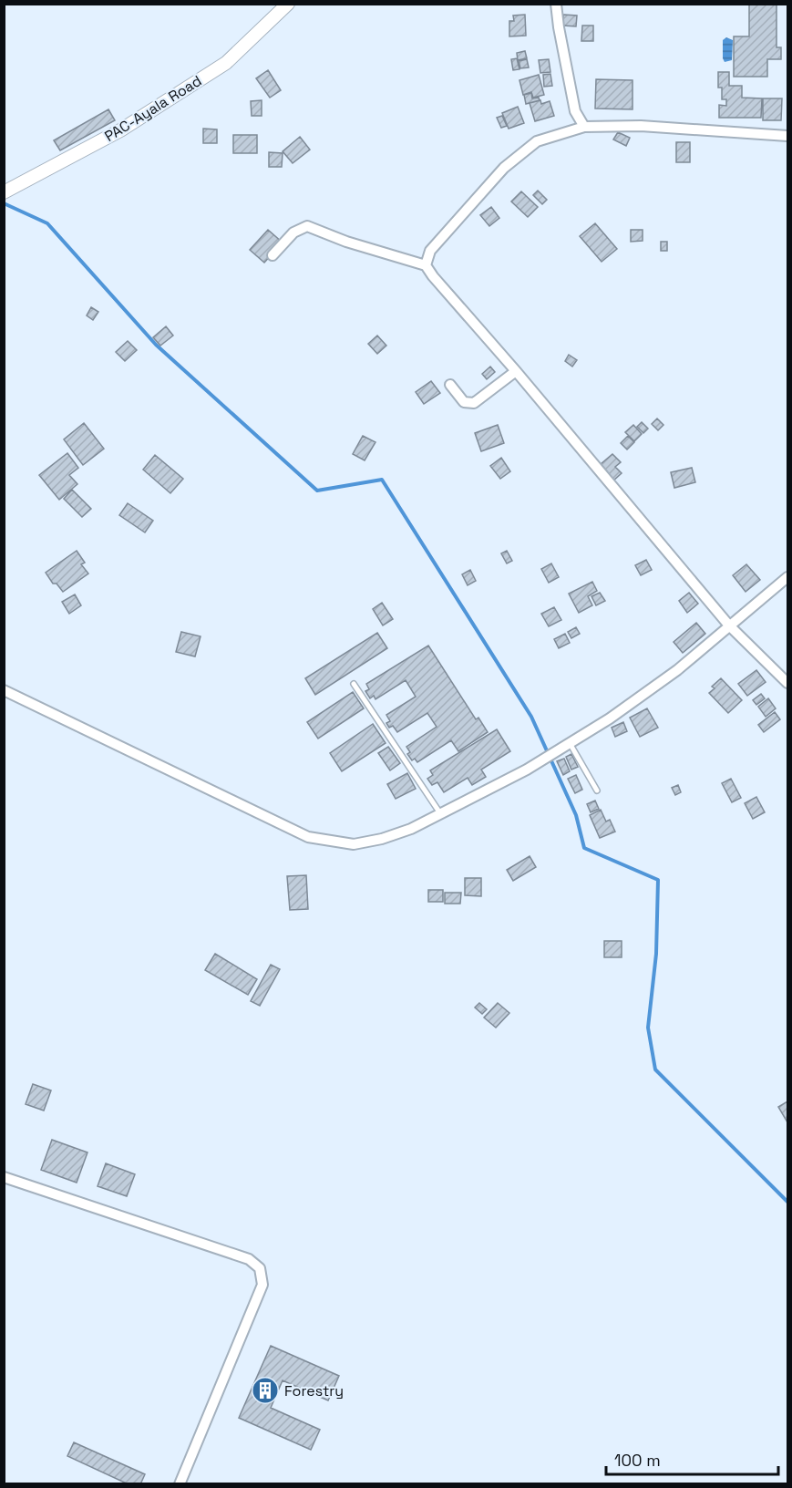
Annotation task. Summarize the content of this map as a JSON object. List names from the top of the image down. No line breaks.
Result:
{"streets":{"street":["PAC-Ayala Road"]},"places":{"building":["Forestry"]},"scale_bar":"100 m"}
